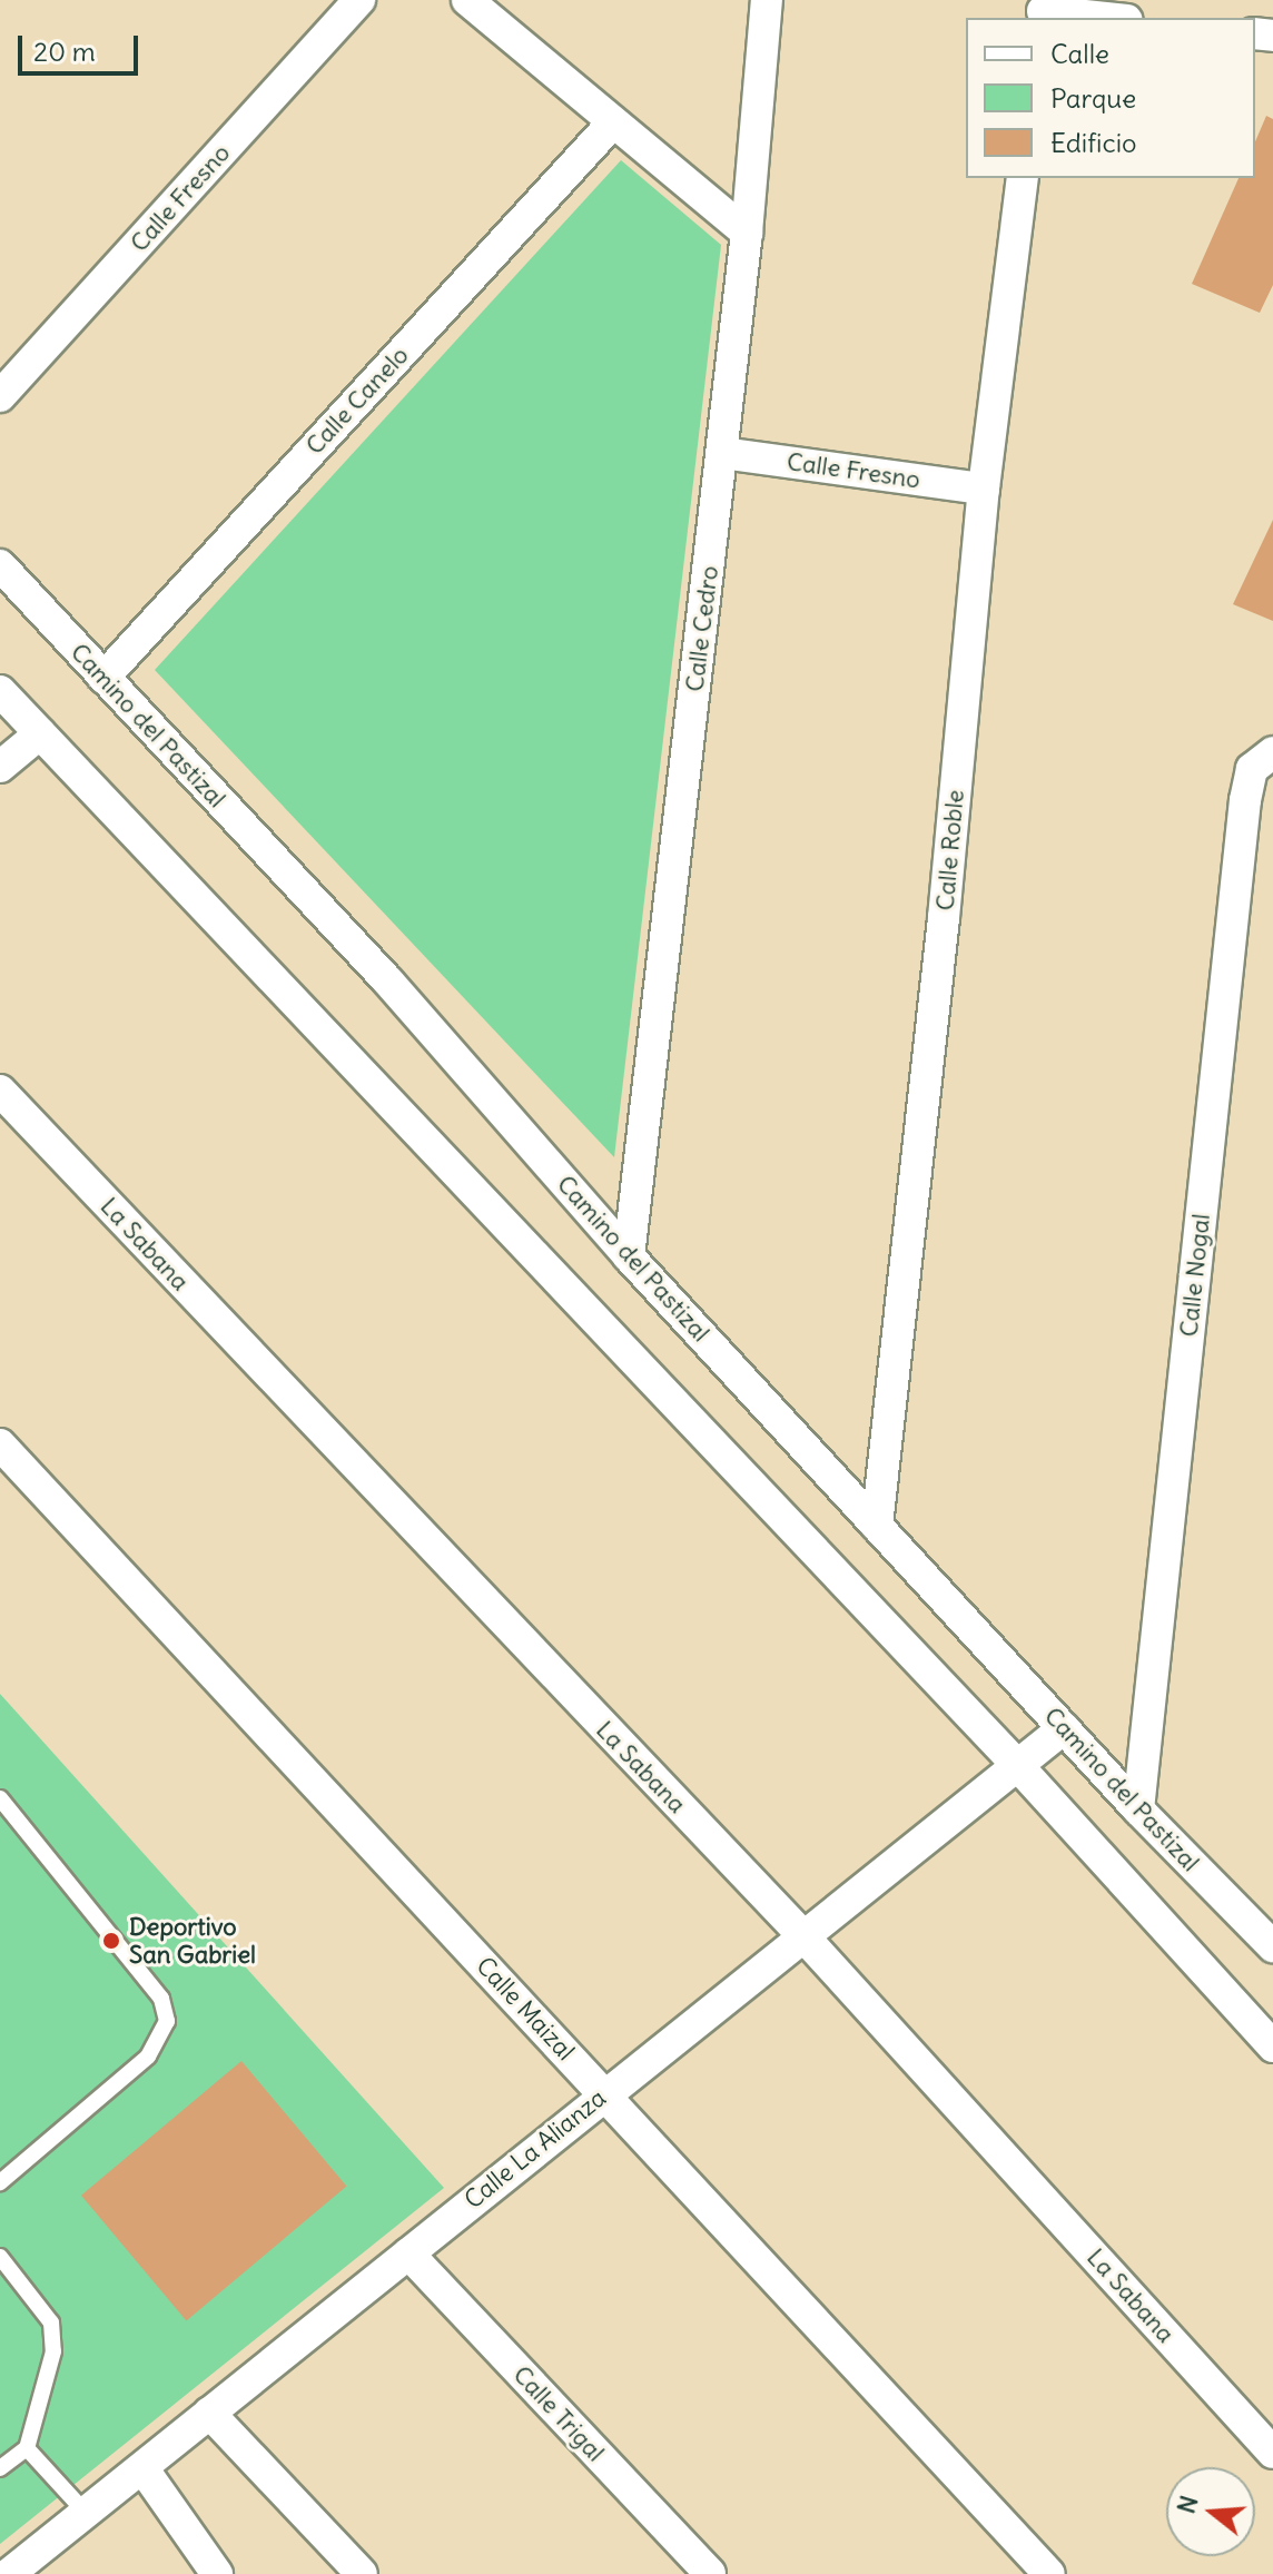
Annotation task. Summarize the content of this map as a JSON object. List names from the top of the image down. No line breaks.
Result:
{"streets":{"street":["Calle Fresno","Calle Canelo","Calle Cedro","Camino del Pastizal","Calle Roble","La Sabana","Calle Nogal","Calle Maizal","Calle La Alianza","Calle Trigal"]},"crossings":[["Calle Fresno","Calle Cedro"],["Calle Fresno","Calle Roble"],["Calle Canelo","Camino del Pastizal"],["Calle Cedro","Camino del Pastizal"],["Camino del Pastizal","Calle Roble"],["Camino del Pastizal","Calle Nogal"],["Camino del Pastizal","Calle La Alianza"],["La Sabana","Calle La Alianza"],["Calle Maizal","Calle La Alianza"],["Calle La Alianza","Calle Trigal"]],"places":["Deportivo San Gabriel"],"legend":["Calle","Parque","Edificio"],"scale_bar":"20 m","north":"left"}
